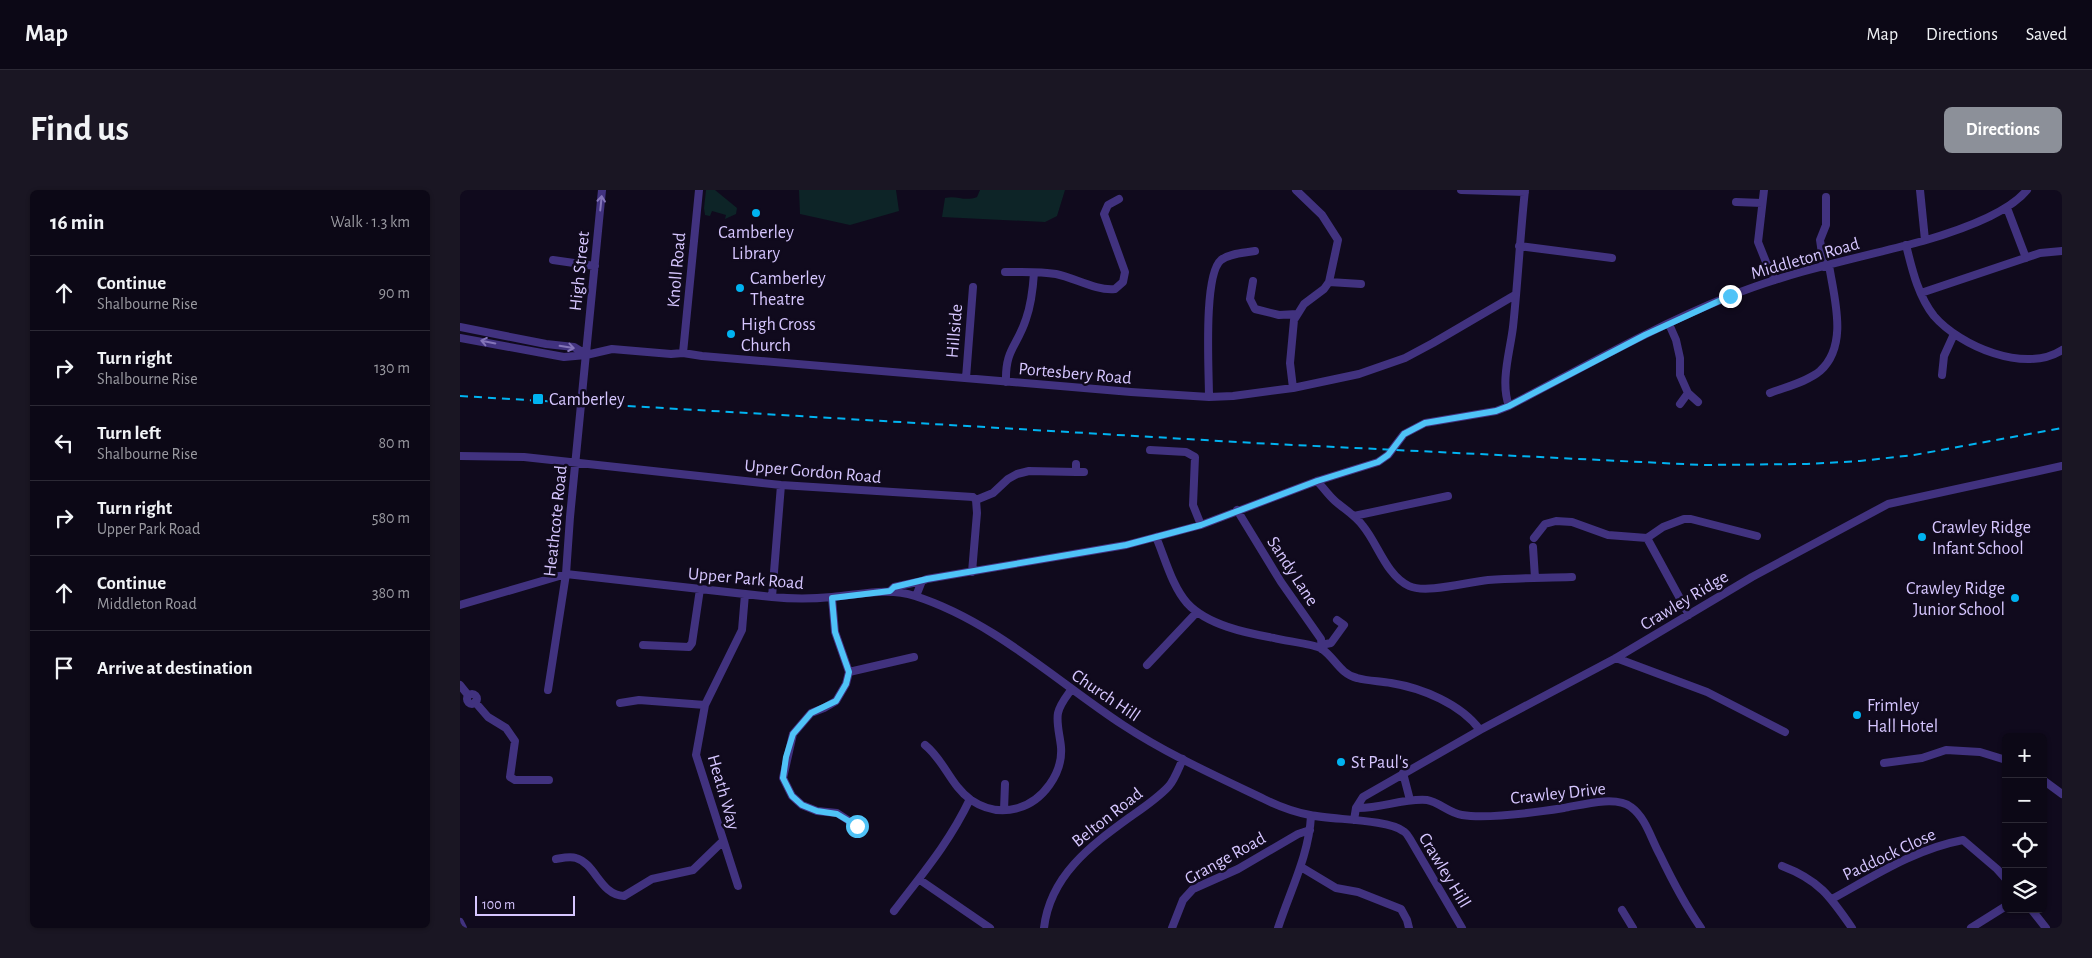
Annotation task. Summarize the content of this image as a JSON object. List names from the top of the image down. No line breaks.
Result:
{"streets":{"street":["Middleton Road","Knoll Road","High Street","Hillside","Portesbery Road","Upper Gordon Road","Heathcote Road","Sandy Lane","Upper Park Road","Crawley Ridge","Church Hill","Heath Way","Crawley Drive","Belton Road","Paddock Close","Grange Road","Crawley Hill"]},"crossings":[["Middleton Road","Upper Park Road"],["Knoll Road","Portesbery Road"],["High Street","Portesbery Road"],["High Street","Heathcote Road"],["Hillside","Portesbery Road"],["Portesbery Road","Heathcote Road"],["Upper Gordon Road","Heathcote Road"],["Heathcote Road","Upper Park Road"],["Sandy Lane","Upper Park Road"],["Sandy Lane","Crawley Ridge"],["Upper Park Road","Church Hill"],["Upper Park Road","Heath Way"],["Crawley Ridge","Crawley Drive"],["Church Hill","Belton Road"],["Church Hill","Crawley Hill"]],"one_way":["High Street"],"places":{"other":["Camberley Library","Camberley Theatre","High Cross Church","Crawley Ridge Infant School","Crawley Ridge Junior School","Frimley Hall Hotel","St Paul's"],"transit":["Camberley"]},"scale_bar":"100 m","page":{"header":"Map","nav":["Map","Directions","Saved"],"buttons":"Directions","title":"Find us","heading":["16 min","Walk · 1.3 km"],"list":[["Continue","Shalbourne Rise","90 m"],["Turn right","Shalbourne Rise","130 m"],["Turn left","Shalbourne Rise","80 m"],["Turn right","Upper Park Road","580 m"],["Continue","Middleton Road","380 m"],"Arrive at destination"],"map_buttons":["+","−"],"scale":"100 m"}}
